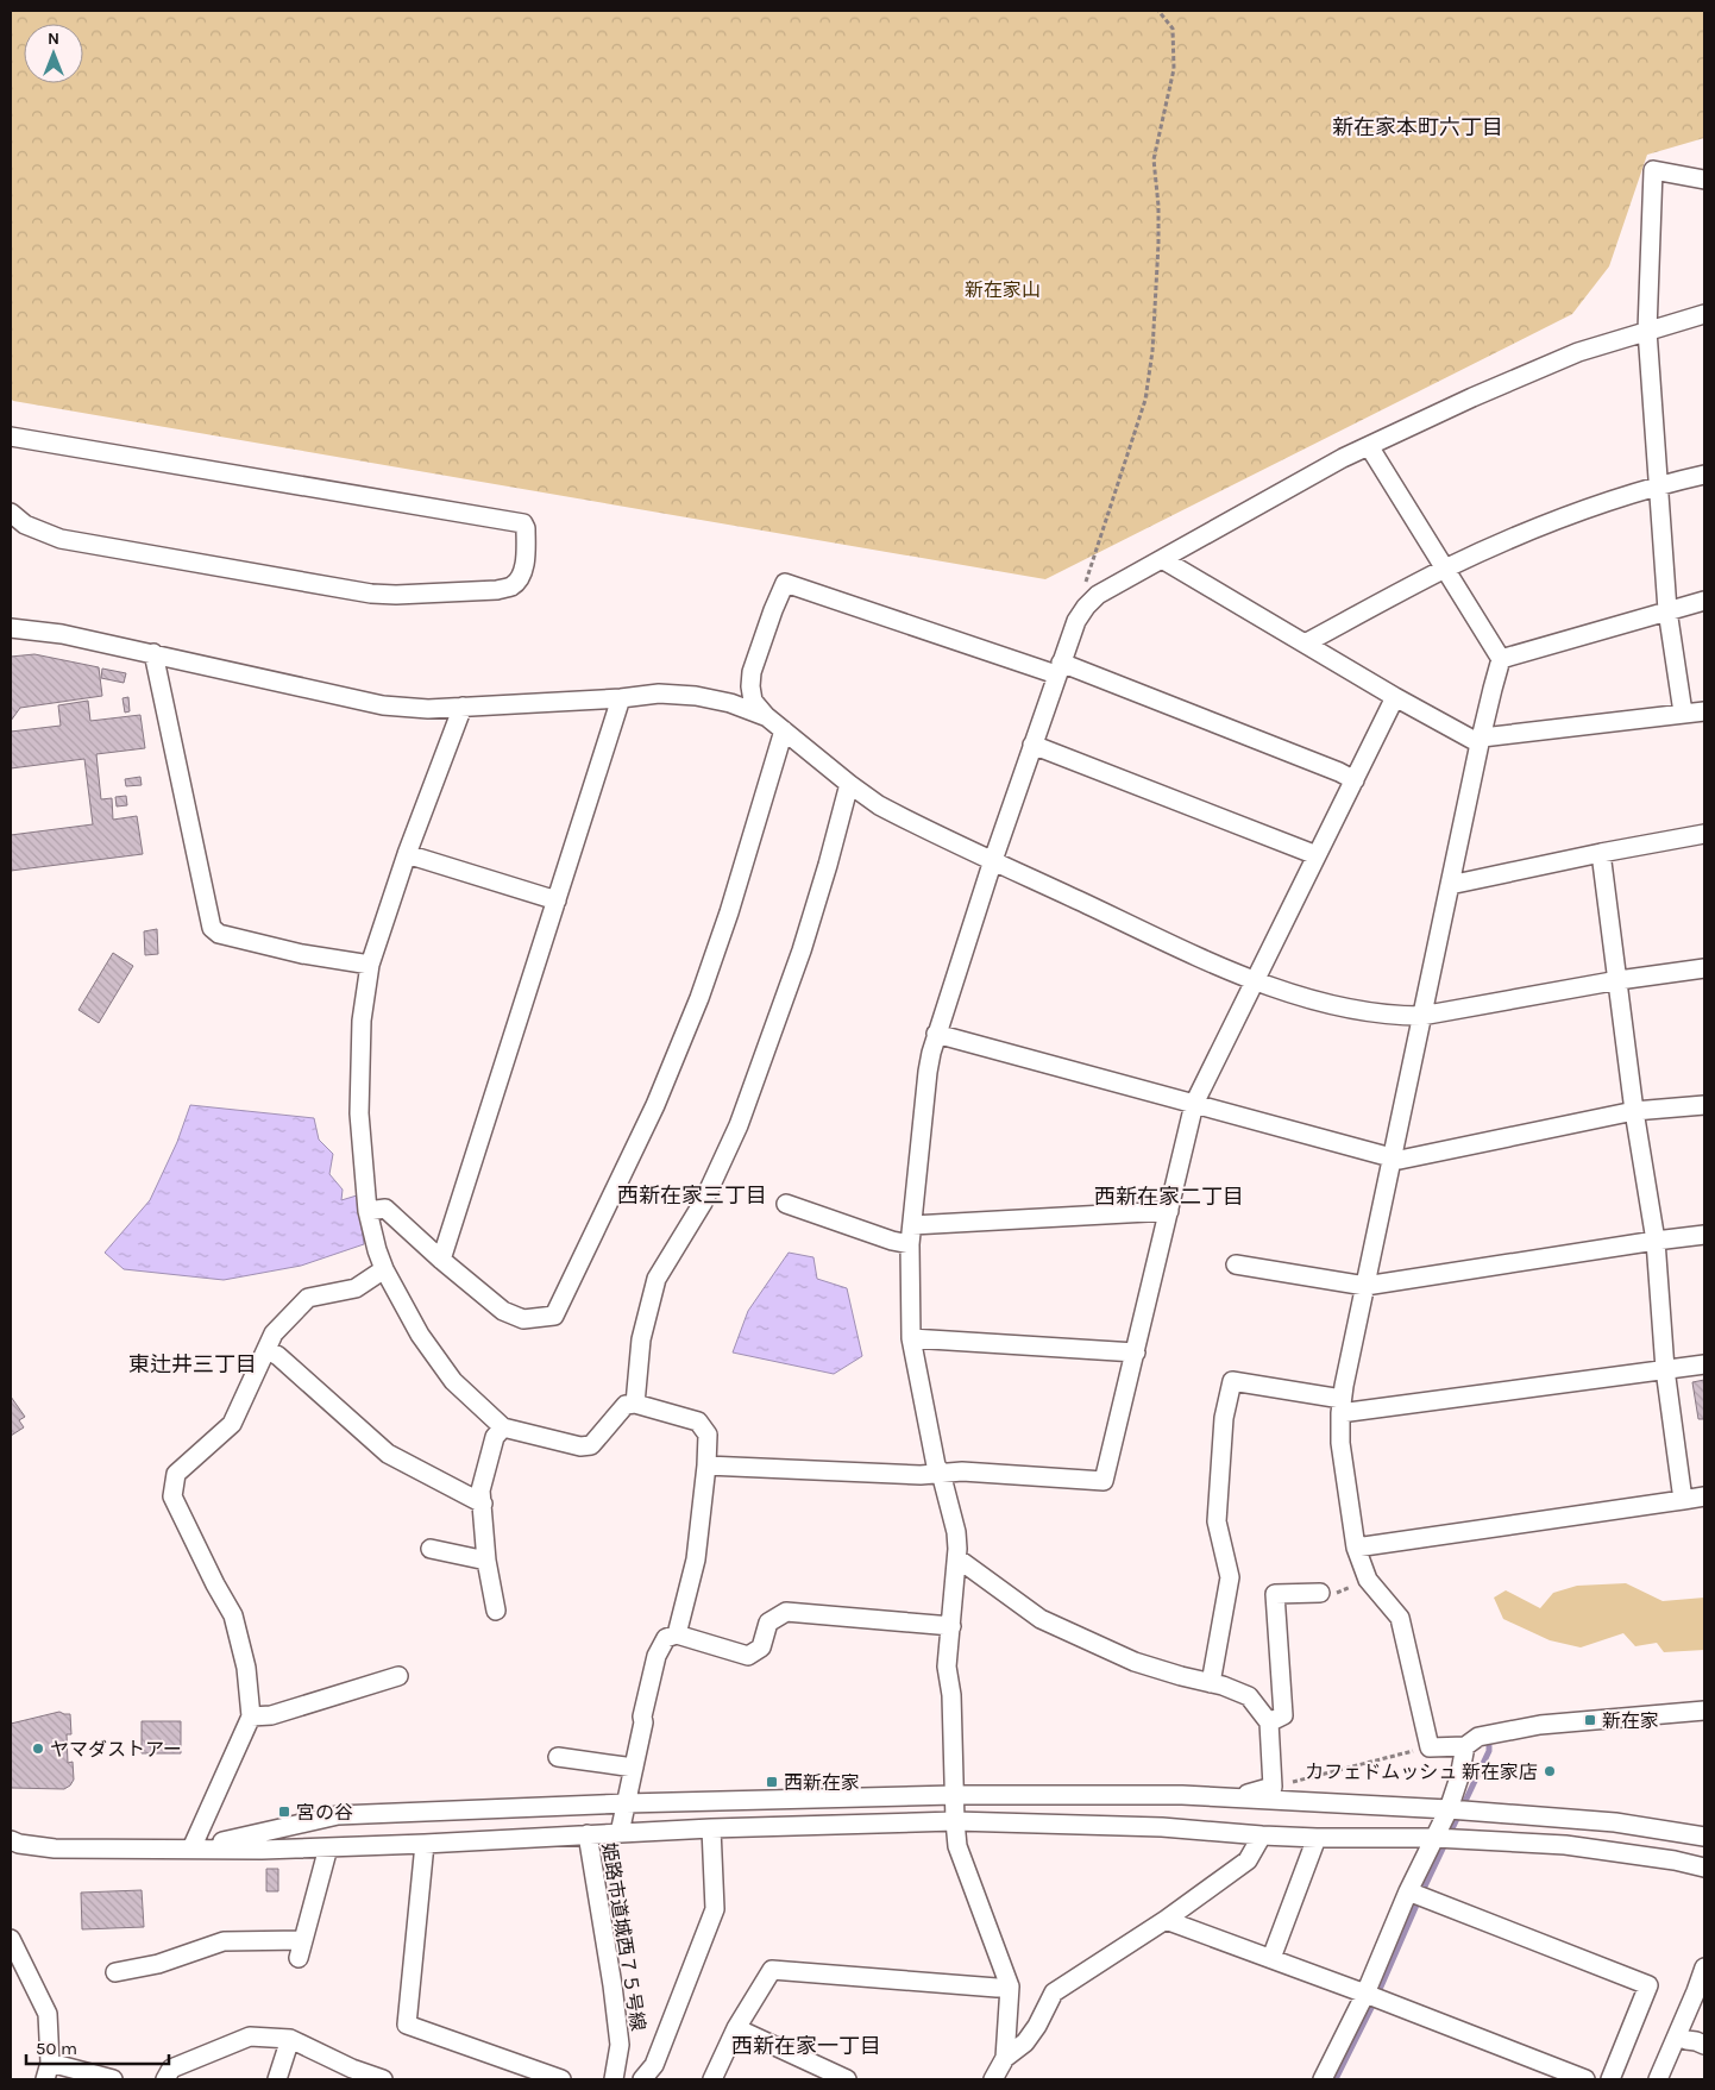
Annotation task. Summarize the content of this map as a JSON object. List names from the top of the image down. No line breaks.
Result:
{"streets":{"street":["姫路市道城西７５号線"]},"districts":["新在家本町六丁目","西新在家三丁目","西新在家二丁目","東辻井三丁目","西新在家一丁目"],"parks":["新在家山"],"places":{"transit":["新在家","西新在家","宮の谷"],"other":["ヤマダストアー","カフェドムッシュ 新在家店"]},"scale_bar":"50 m","north":"top"}
